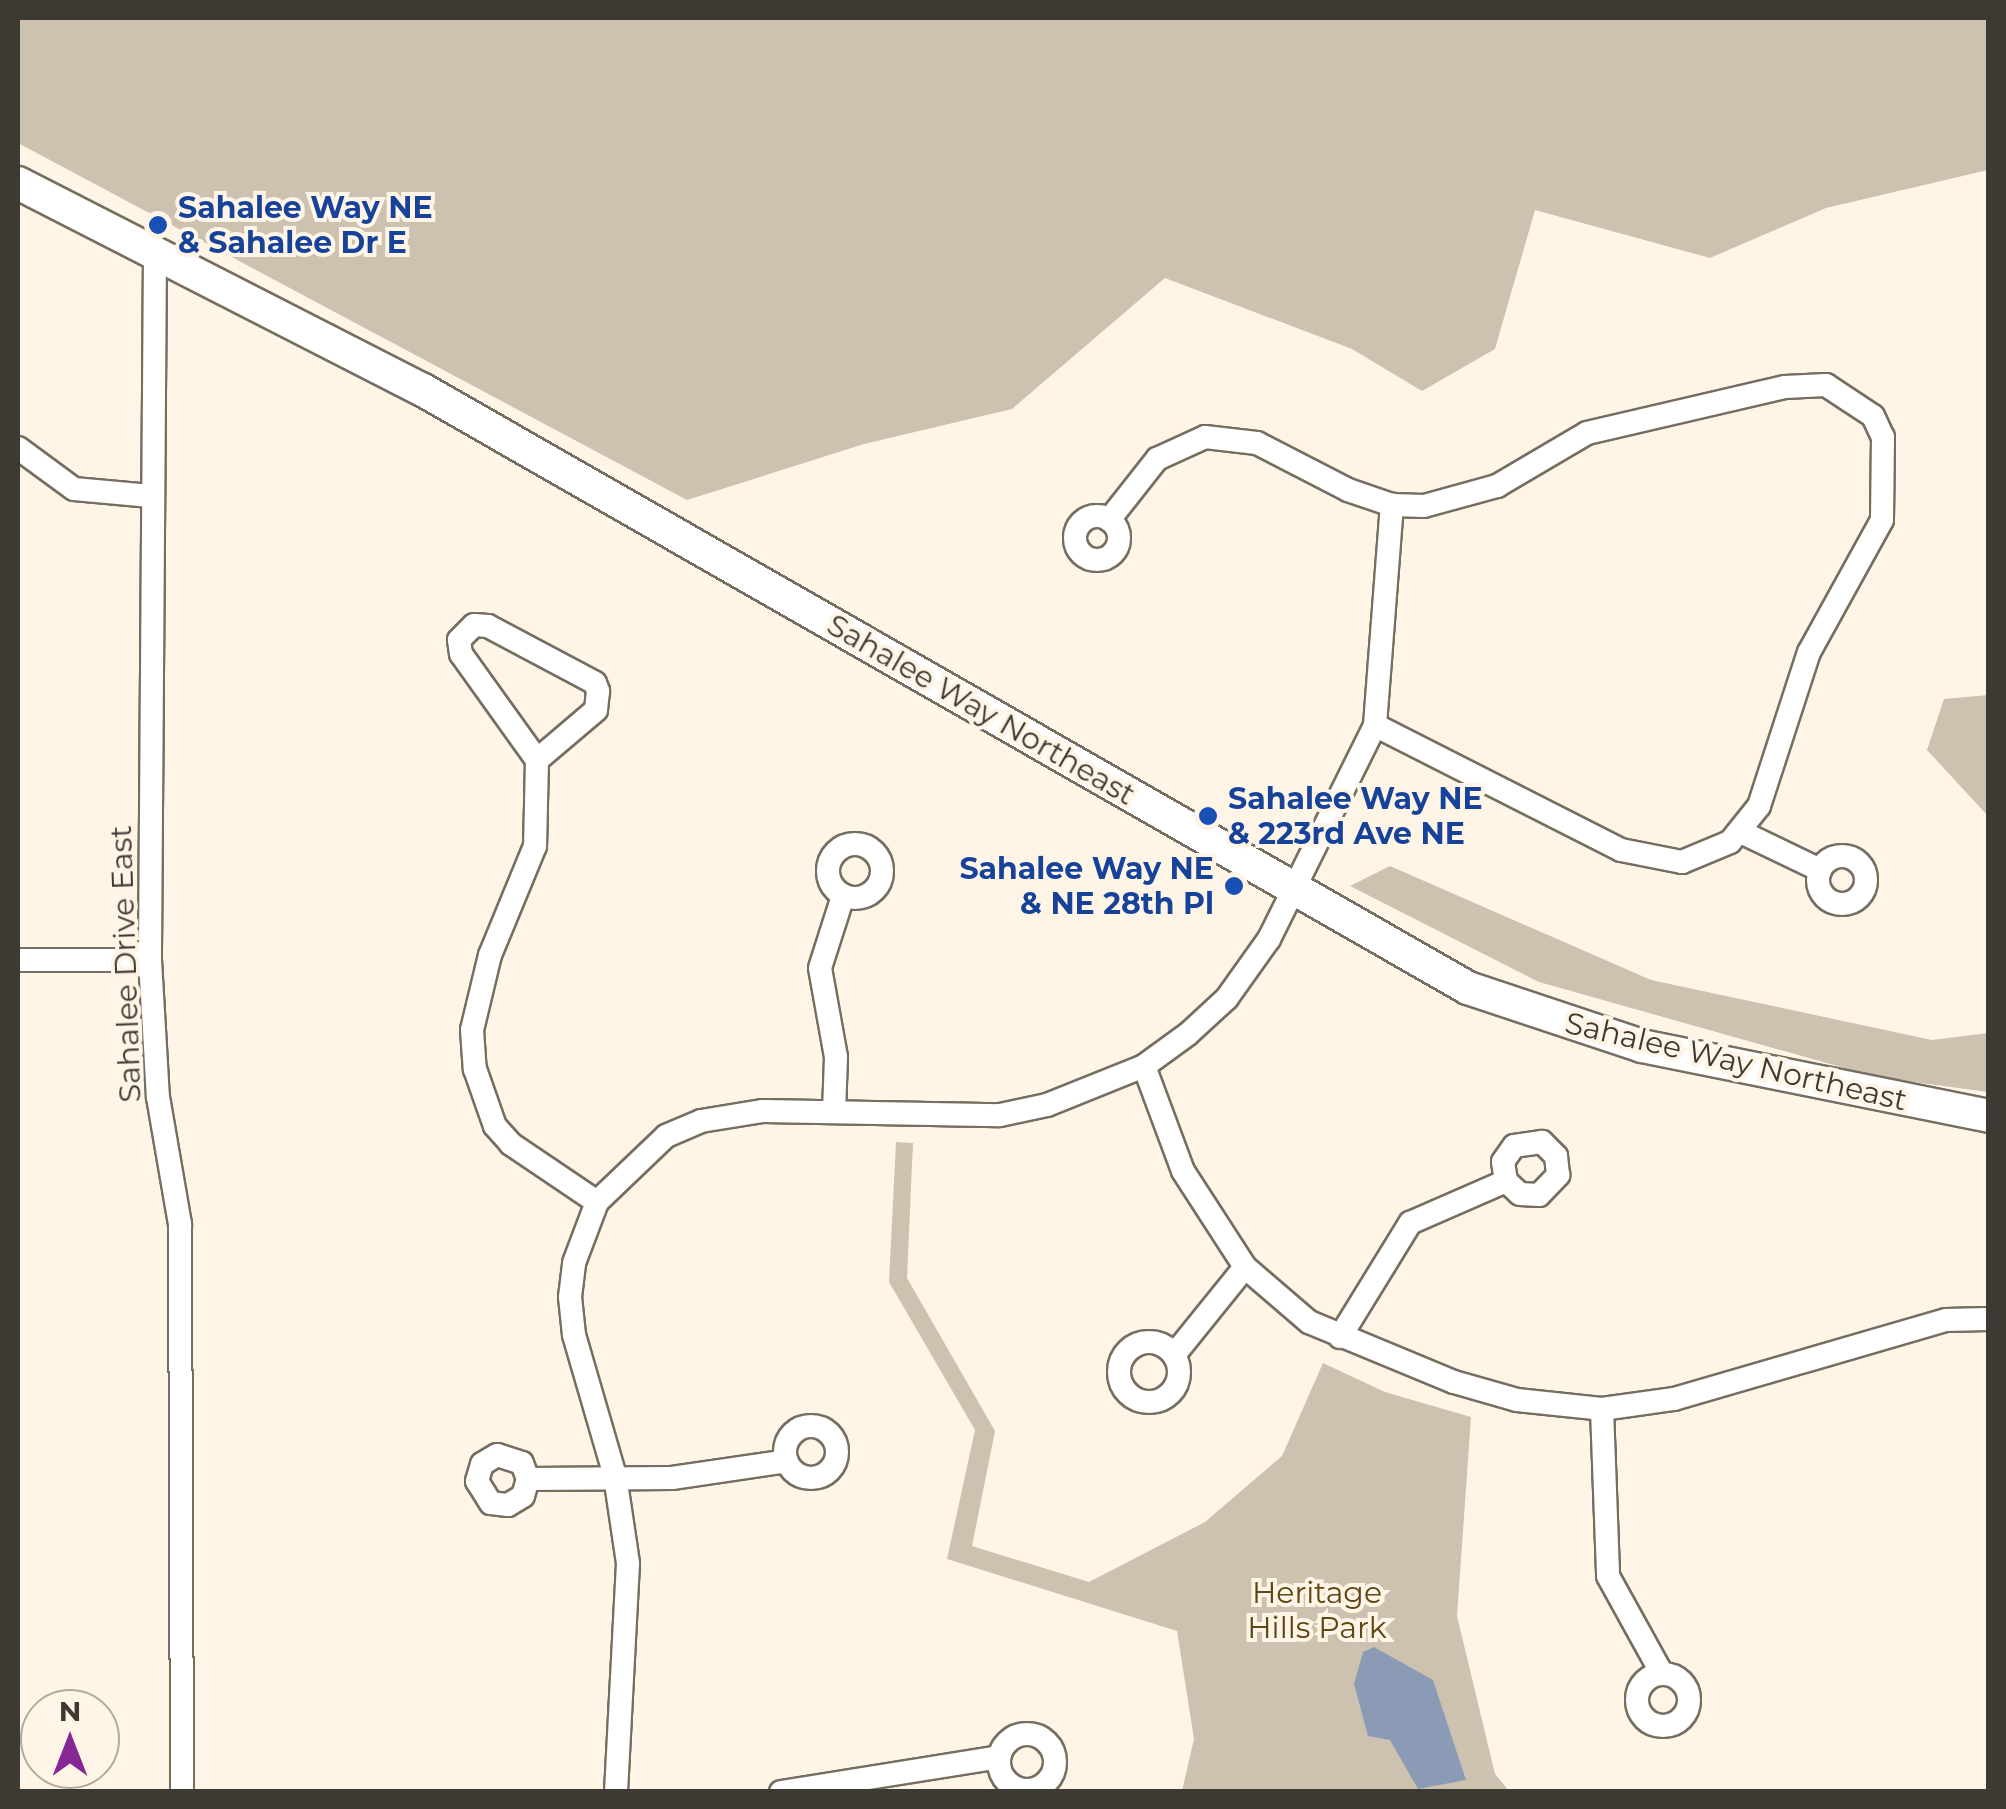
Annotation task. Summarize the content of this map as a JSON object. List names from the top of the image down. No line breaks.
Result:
{"streets":{"main road":["Sahalee Way Northeast"],"street":["Sahalee Drive East"]},"crossings":[["Sahalee Way Northeast","Sahalee Drive East"]],"parks":["Heritage Hills Park"],"places":["Sahalee Way NE & Sahalee Dr E","Sahalee Way NE & 223rd Ave NE","Sahalee Way NE & NE 28th Pl"],"north":"top"}
